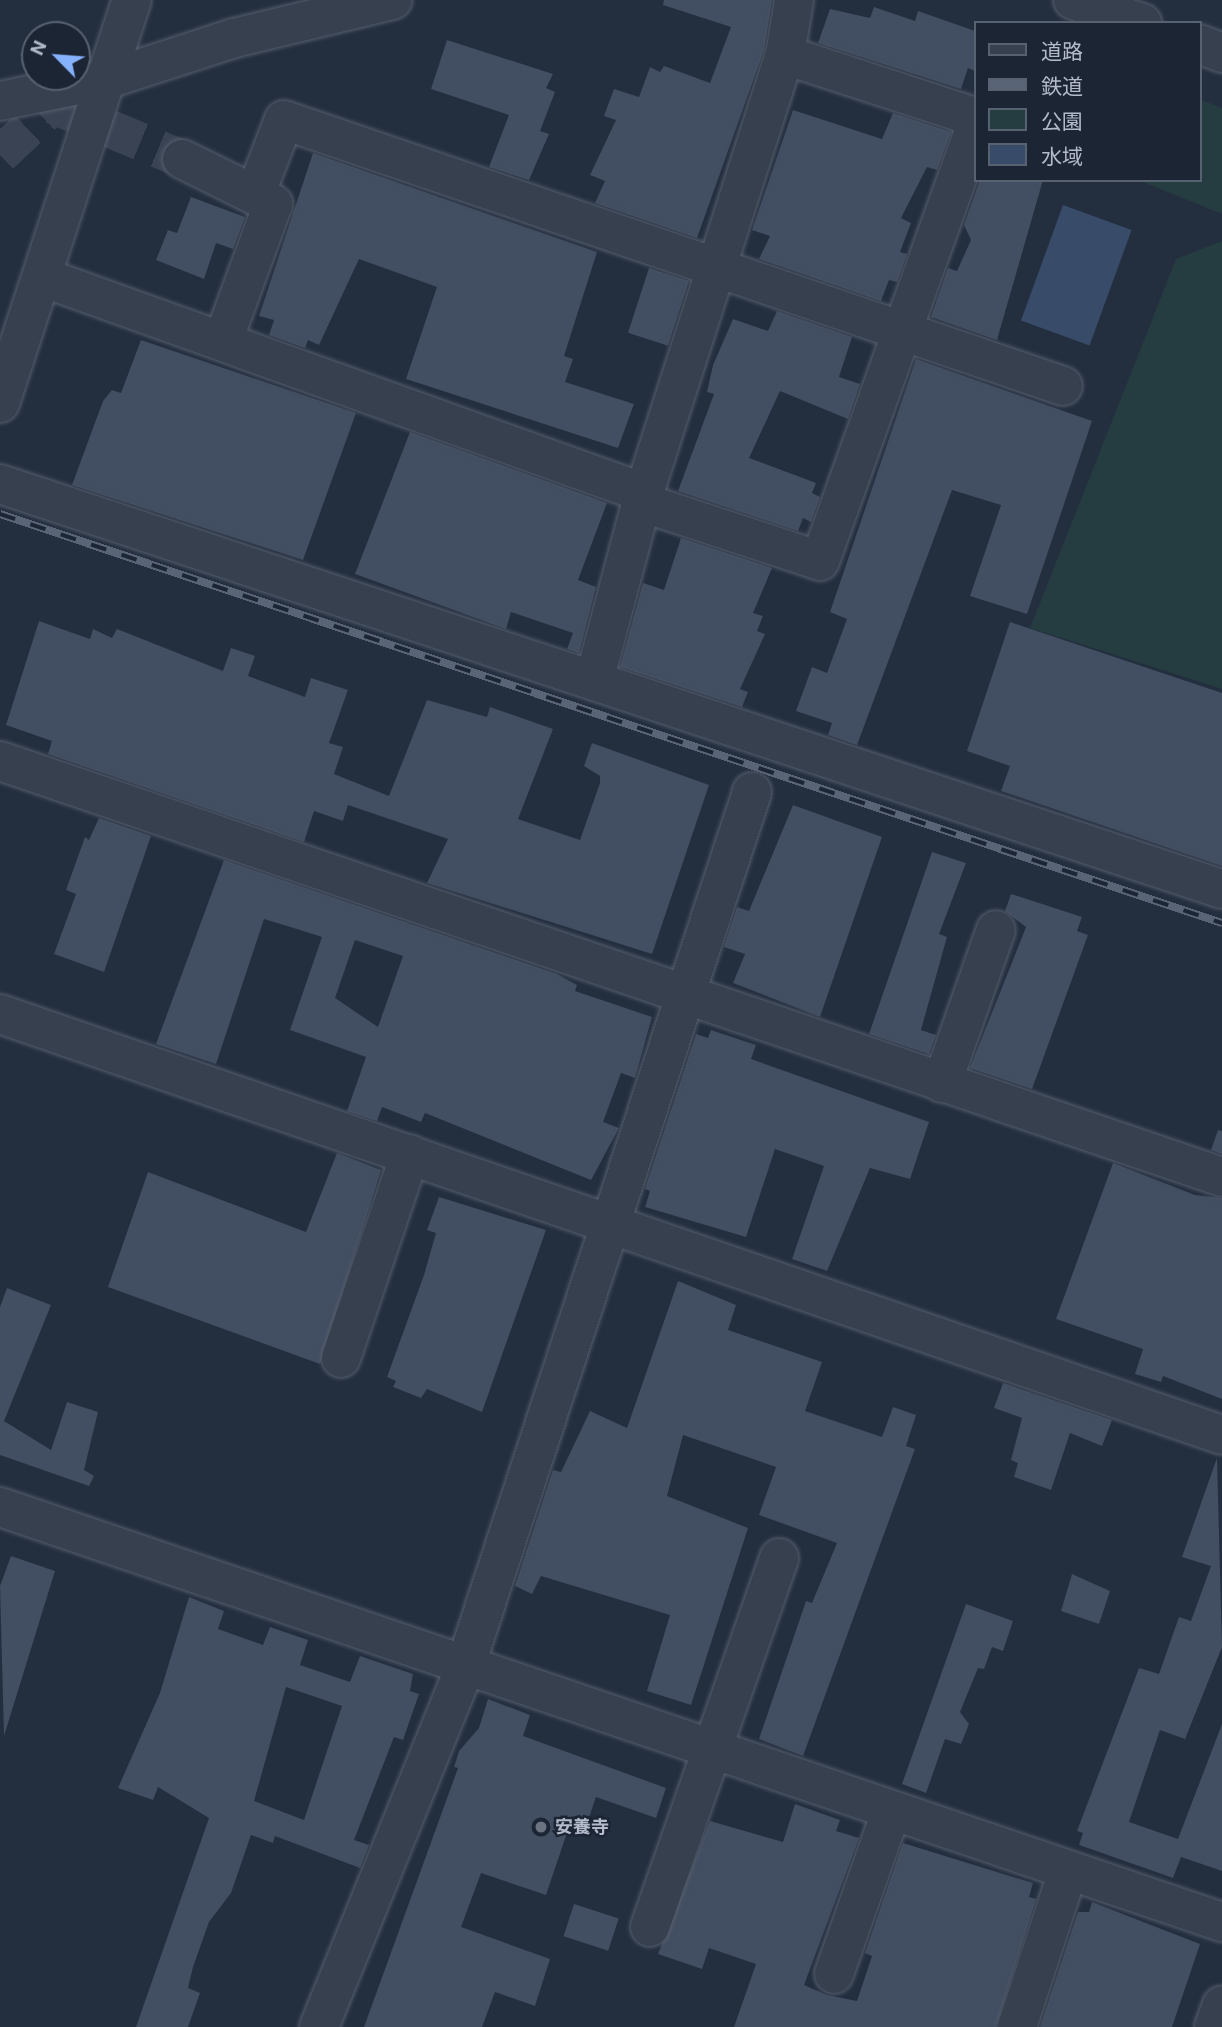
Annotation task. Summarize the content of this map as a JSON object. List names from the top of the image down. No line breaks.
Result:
{"places":["安養寺"],"legend":["道路","鉄道","公園","水域"],"north":"top left"}
